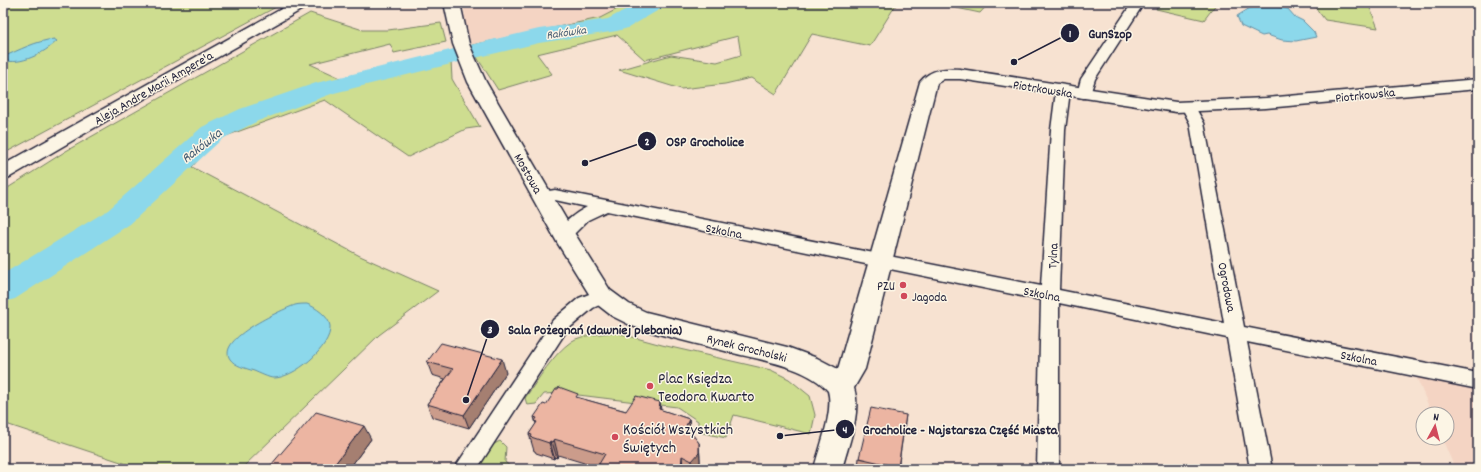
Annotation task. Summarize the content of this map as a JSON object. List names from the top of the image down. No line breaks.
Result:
{"streets":{"street":["Aleja Andre Marii Ampere'a","Piotrkowska","Mostowa","Szkolna","Tylna","Ogrodowa","Rynek Grocholski"]},"crossings":[["Piotrkowska","Szkolna"],["Piotrkowska","Tylna"],["Piotrkowska","Ogrodowa"],["Piotrkowska","Rynek Grocholski"],["Mostowa","Szkolna"],["Mostowa","Rynek Grocholski"],["Szkolna","Tylna"],["Szkolna","Ogrodowa"]],"water":["Rakówka"],"places":["GunSzop","OSP Grocholice","PZU","Jagoda","Plac Księdza Teodora Kwarto","Sala Pożegnań (dawniej plebania)","Grocholice - Najstarsza Część Miasta","Kościół Wszystkich Świętych"],"north":"top"}
